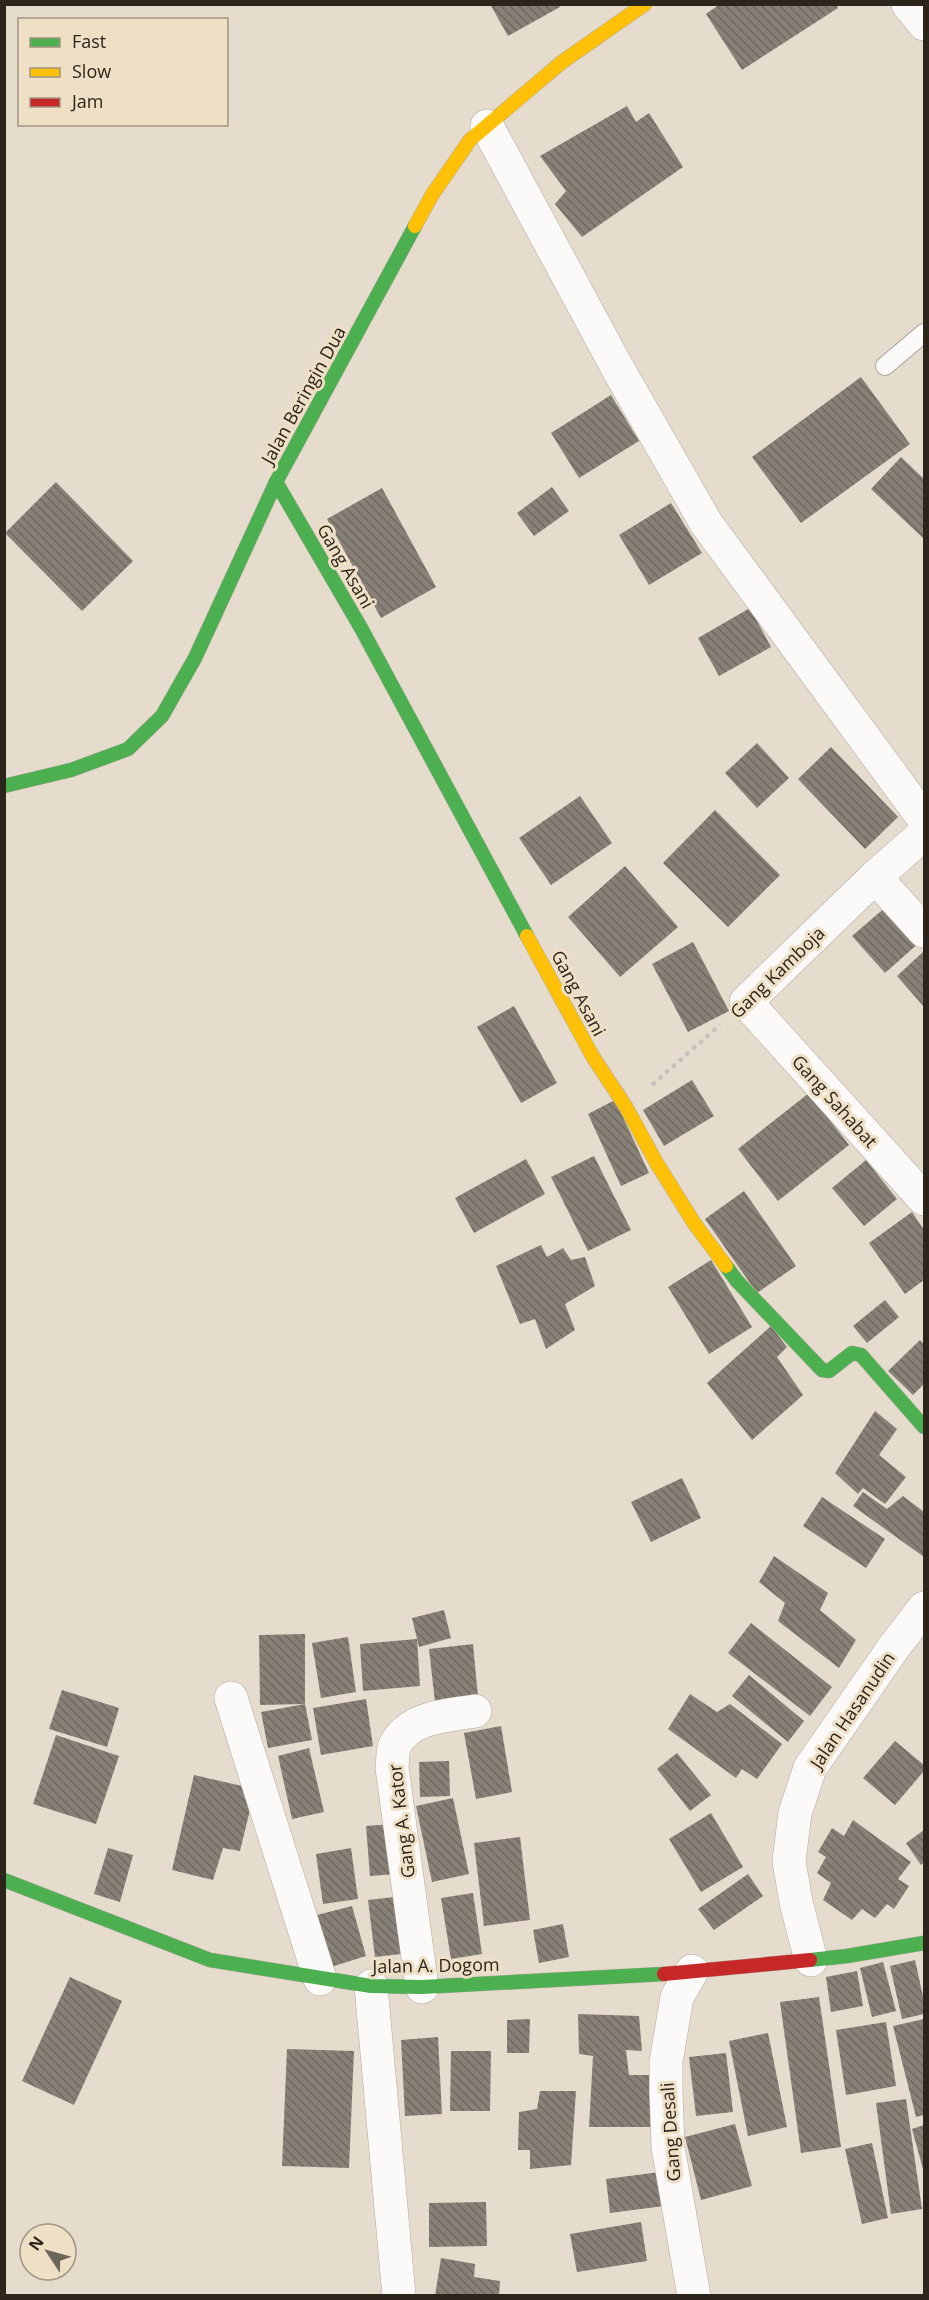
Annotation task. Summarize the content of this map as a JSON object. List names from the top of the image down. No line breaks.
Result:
{"streets":{"street":["Jalan Beringin Dua","Gang Asani","Gang Kamboja","Gang Sahabat","Jalan Hasanudin","Gang A. Kator","Jalan A. Dogom","Gang Desali"]},"crossings":[["Jalan Beringin Dua","Gang Asani"],["Gang Asani","Gang Kamboja"],["Gang Kamboja","Gang Sahabat"],["Jalan Hasanudin","Jalan A. Dogom"],["Gang A. Kator","Jalan A. Dogom"],["Jalan A. Dogom","Gang Desali"]],"legend":["Fast","Slow","Jam"],"north":"top left"}
